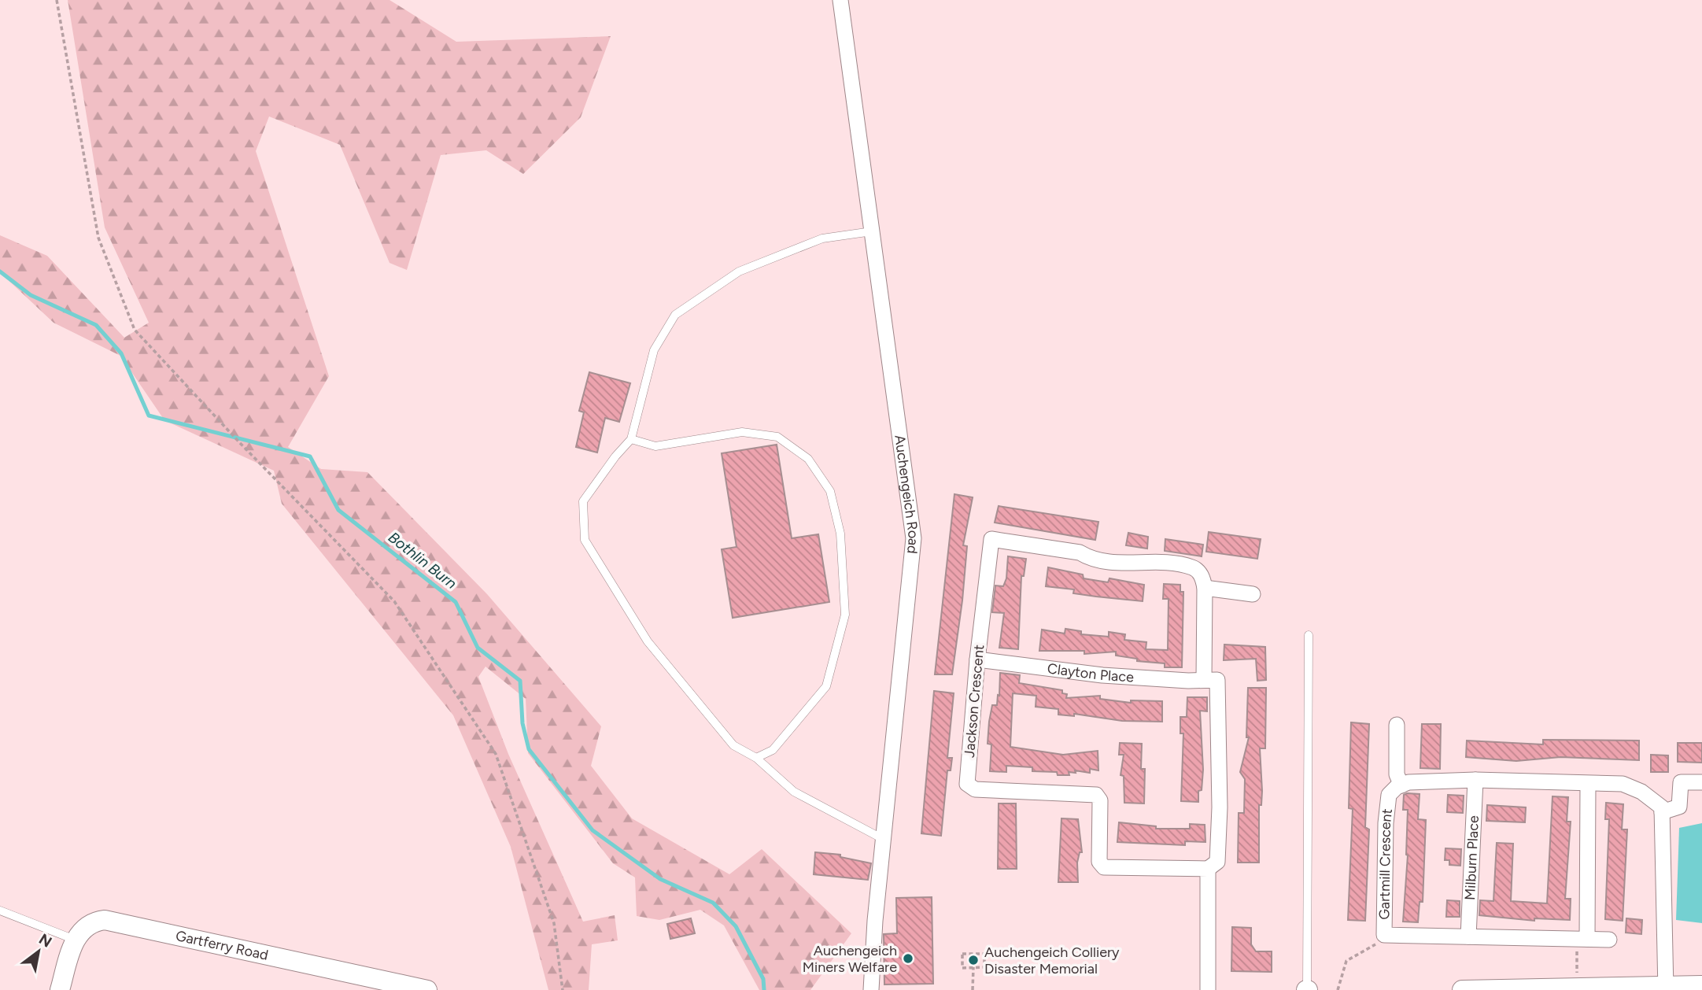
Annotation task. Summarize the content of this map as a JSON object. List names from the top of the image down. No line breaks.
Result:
{"streets":{"street":["Auchengeich Road","Clayton Place","Jackson Crescent","Milburn Place","Gartmill Crescent","Gartferry Road"]},"crossings":[["Clayton Place","Jackson Crescent"],["Milburn Place","Gartmill Crescent"]],"water":["Bothlin Burn"],"places":["Auchengeich Miners Welfare","Auchengeich Colliery Disaster Memorial"],"north":"top right"}
